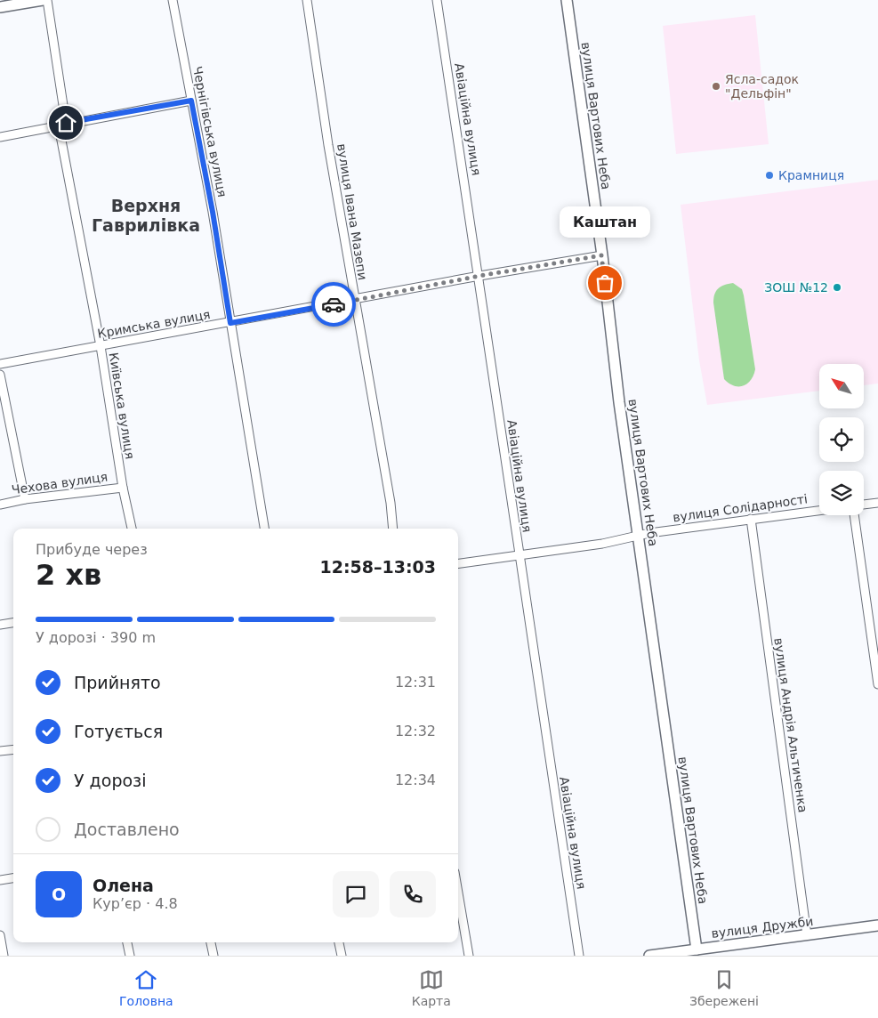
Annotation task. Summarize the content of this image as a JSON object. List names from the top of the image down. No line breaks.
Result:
{"streets":{"street":["вулиця Вартових Неба","Авіаційна вулиця","Чернігівська вулиця","вулиця Івана Мазепи","Кримська вулиця","Київська вулиця","Чехова вулиця","вулиця Солідарності","вулиця Андрія Альтиченка","вулиця Дружби"]},"crossings":[["вулиця Вартових Неба","Кримська вулиця"],["вулиця Вартових Неба","вулиця Солідарності"],["вулиця Вартових Неба","вулиця Дружби"],["Авіаційна вулиця","Кримська вулиця"],["Авіаційна вулиця","вулиця Солідарності"],["Чернігівська вулиця","Кримська вулиця"],["вулиця Івана Мазепи","Кримська вулиця"],["Кримська вулиця","Київська вулиця"],["Київська вулиця","Чехова вулиця"],["вулиця Солідарності","вулиця Андрія Альтиченка"],["вулиця Андрія Альтиченка","вулиця Дружби"]],"districts":["Верхня Гаврилівка"],"places":["Ясла-садок \"Дельфін\"","Крамниця","Каштан","ЗОШ №12"],"north":"top left","page":{"bubble":"Каштан","heading":["2 хв","Прибуде через","12:58–13:03"],"panel":["Олена","Кур’єр · 4.8"],"bar":"У дорозі · 390 m","list":[["Прийнято","12:31"],["Готується","12:32"],["У дорозі","12:34"],"Доставлено"],"round":"О","tabs":["Головна","Карта","Збережені"]}}
